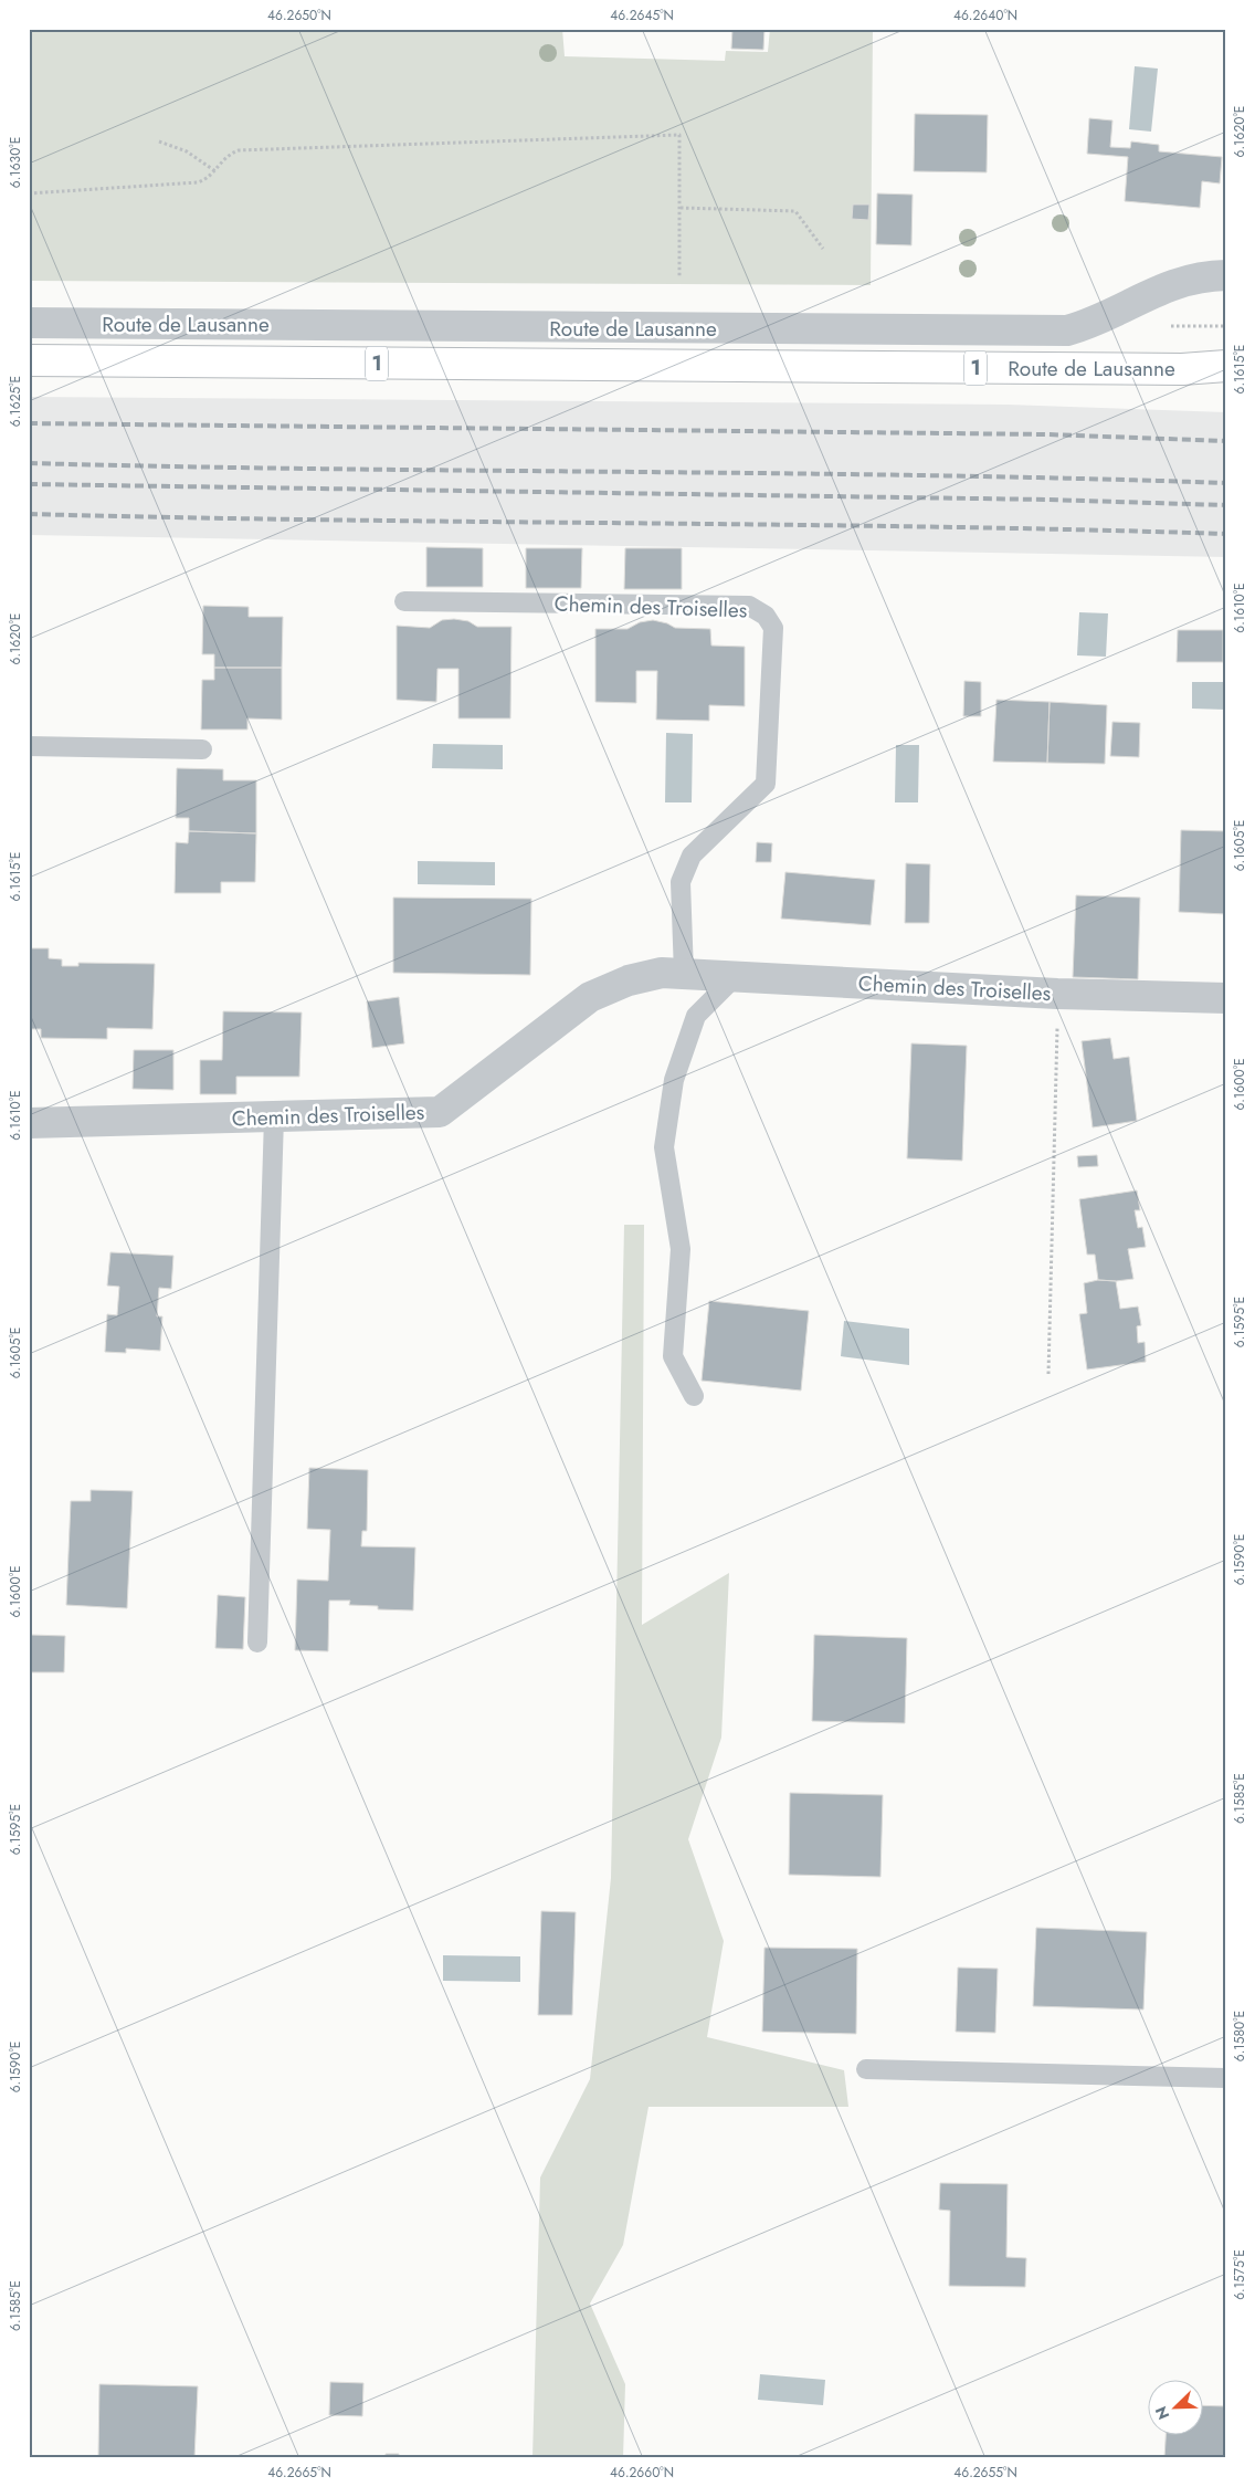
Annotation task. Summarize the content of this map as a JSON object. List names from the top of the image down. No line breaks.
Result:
{"streets":{"main road":["Route de Lausanne","1"],"street":["Chemin des Troiselles"]},"north":"bottom left","coordinates":["46.2650°N","46.2645°N","46.2640°N","6.1620°E","6.1630°E","6.1615°E","6.1625°E","6.1610°E","6.1605°E","6.1600°E","6.1595°E","6.1590°E","6.1585°E","6.1580°E","6.1575°E","46.2665°N","46.2660°N","46.2655°N"]}
